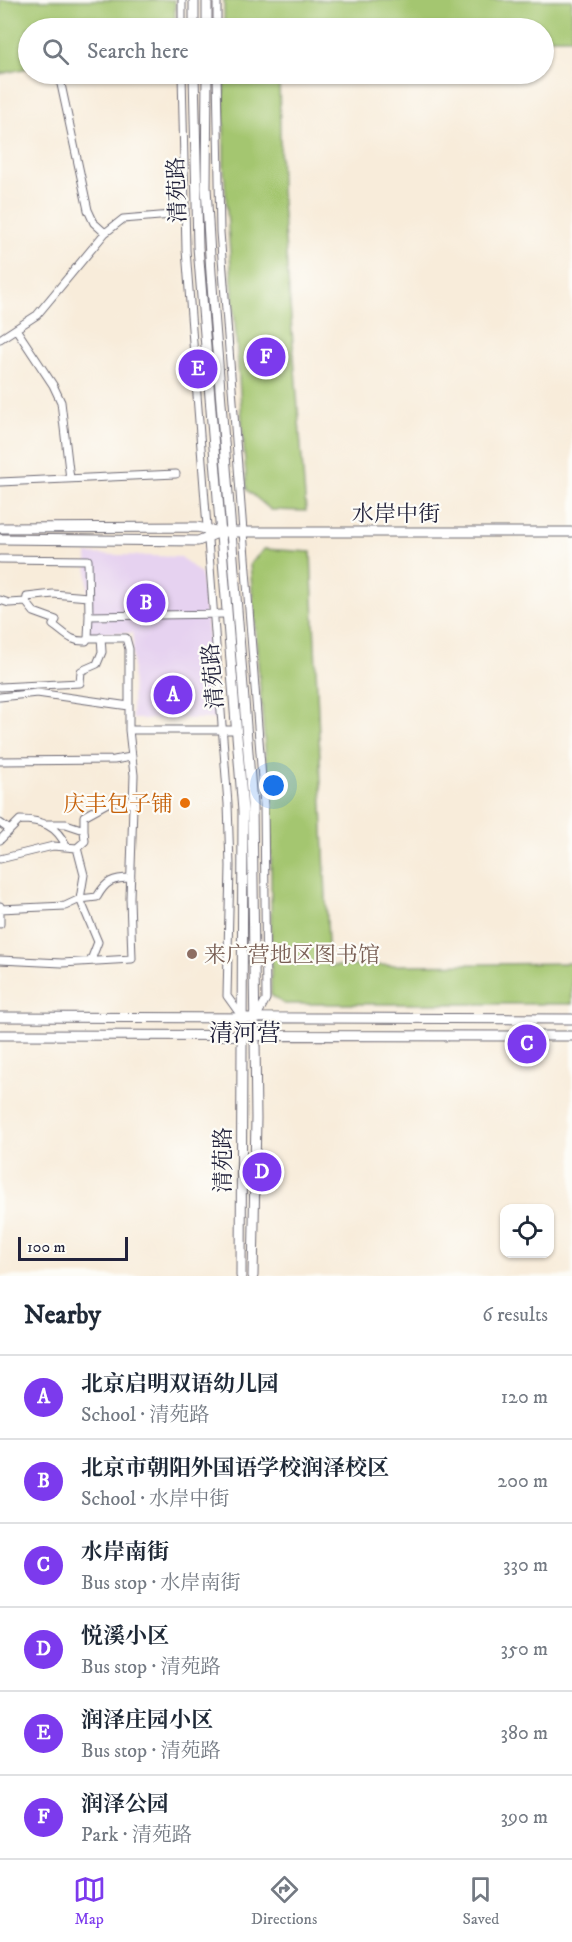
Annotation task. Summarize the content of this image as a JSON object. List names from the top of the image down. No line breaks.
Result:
{"streets":{"main road":["清苑路","水岸中街"]},"crossings":[["清苑路","水岸中街"]],"districts":["清河营"],"places":["庆丰包子铺","来广营地区图书馆"],"scale_bar":"100 m","page":{"search":"Search here","pins":["F","E","B","A","C","D"],"scale":"100 m","heading":["Nearby","6 results"],"list":[{"mark":"A","name":"北京启明双语幼儿园","note":"School · 清苑路","value":"120 m"},{"mark":"B","name":"北京市朝阳外国语学校润泽校区","note":"School · 水岸中街","value":"200 m"},{"mark":"C","name":"水岸南街","note":"Bus stop · 水岸南街","value":"330 m"},{"mark":"D","name":"悦溪小区","note":"Bus stop · 清苑路","value":"350 m"},{"mark":"E","name":"润泽庄园小区","note":"Bus stop · 清苑路","value":"380 m"},{"mark":"F","name":"润泽公园","note":"Park · 清苑路","value":"390 m"}],"nav":["Map","Directions","Saved"]}}
